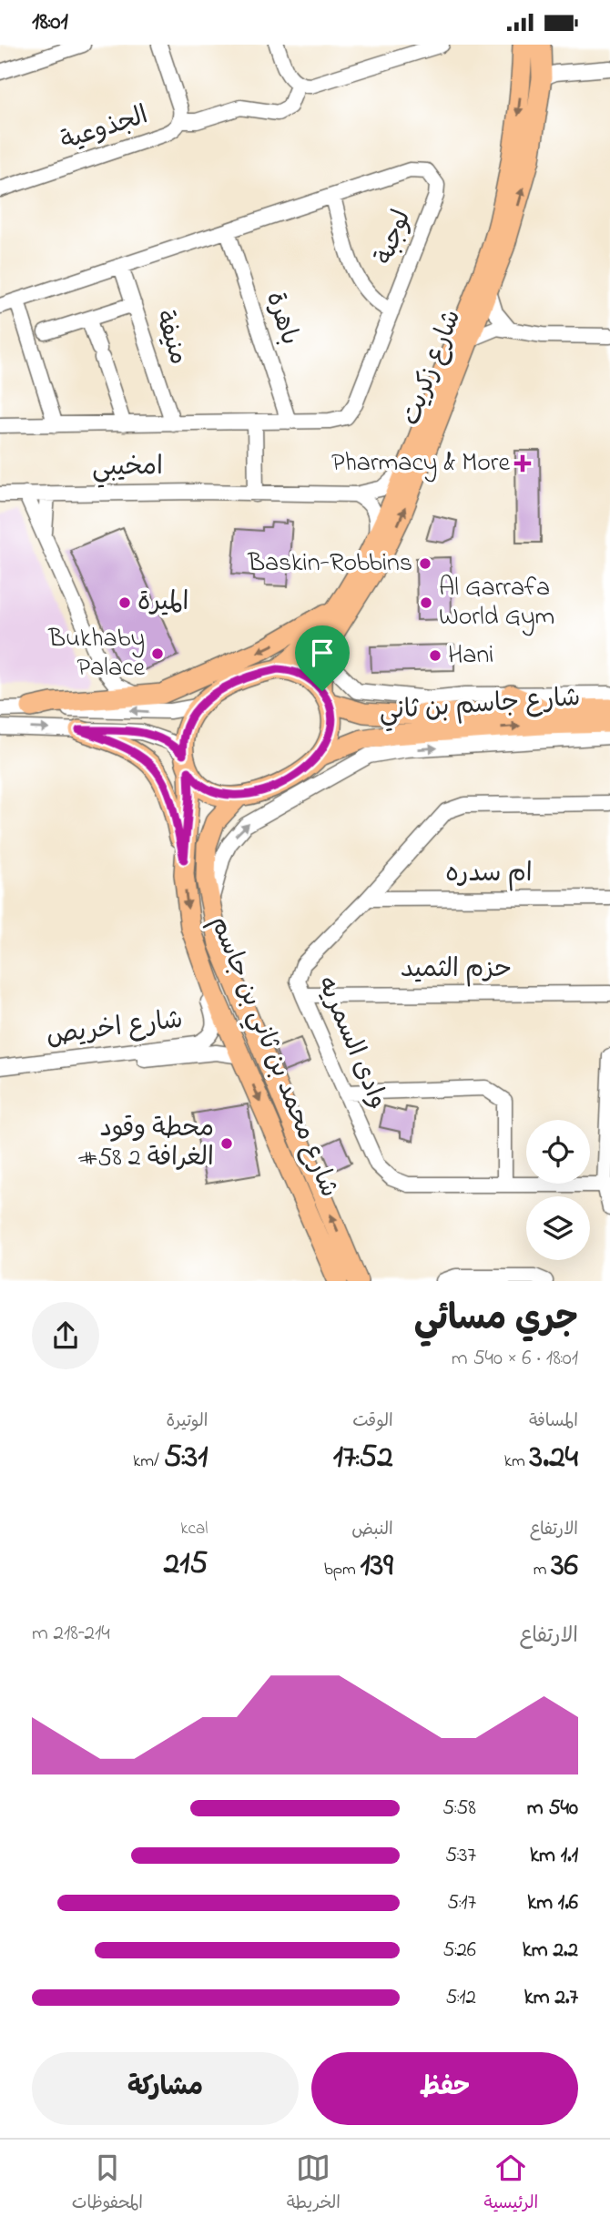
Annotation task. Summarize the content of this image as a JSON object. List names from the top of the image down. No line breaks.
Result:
{"streets":{"main road":["شارع زكريت","شارع جاسم بن ثاني","شارع محمد بن ثاني بن جاسم"],"street":["الجذوعية","لوجبة","باهرة","منيفة","امخيبي","ام سدره","حزم الثميد","شارع اخريص","وادى السمريه"]},"crossings":[["لوجبة","باهرة"],["لوجبة","منيفة"],["شارع زكريت","امخيبي"],["شارع زكريت","شارع جاسم بن ثاني"],["شارع زكريت","شارع محمد بن ثاني بن جاسم"],["شارع جاسم بن ثاني","شارع محمد بن ثاني بن جاسم"],["ام سدره","وادى السمريه"],["حزم الثميد","وادى السمريه"],["شارع اخريص","شارع محمد بن ثاني بن جاسم"]],"places":{"health":["Pharmacy & More"],"other":["Baskin-Robbins","الميرة","Al Garrafa World Gym","Bukhaby Palace","Hani","محطة وقود #58 الغرافة 2"]},"page":{"status":"18:01","heading":["جري مسائي","18:01 · 6 × 540 m"],"stats":[["المسافة","3.24 km"],["الوقت","17:52"],["الوتيرة","5:31 /km"],["الارتفاع","36 m"],["النبض","139 bpm"],["kcal","215"]],"chart":["الارتفاع","214–218 m"],"list":[{"name":"540 m","note":"5:58"},{"name":"1.1 km","note":"5:37"},{"name":"1.6 km","note":"5:17"},{"name":"2.2 km","note":"5:26"},{"name":"2.7 km","note":"5:12"}],"buttons":["حفظ","مشاركة"],"tabs":["الرئيسية","الخريطة","المحفوظات"]}}
